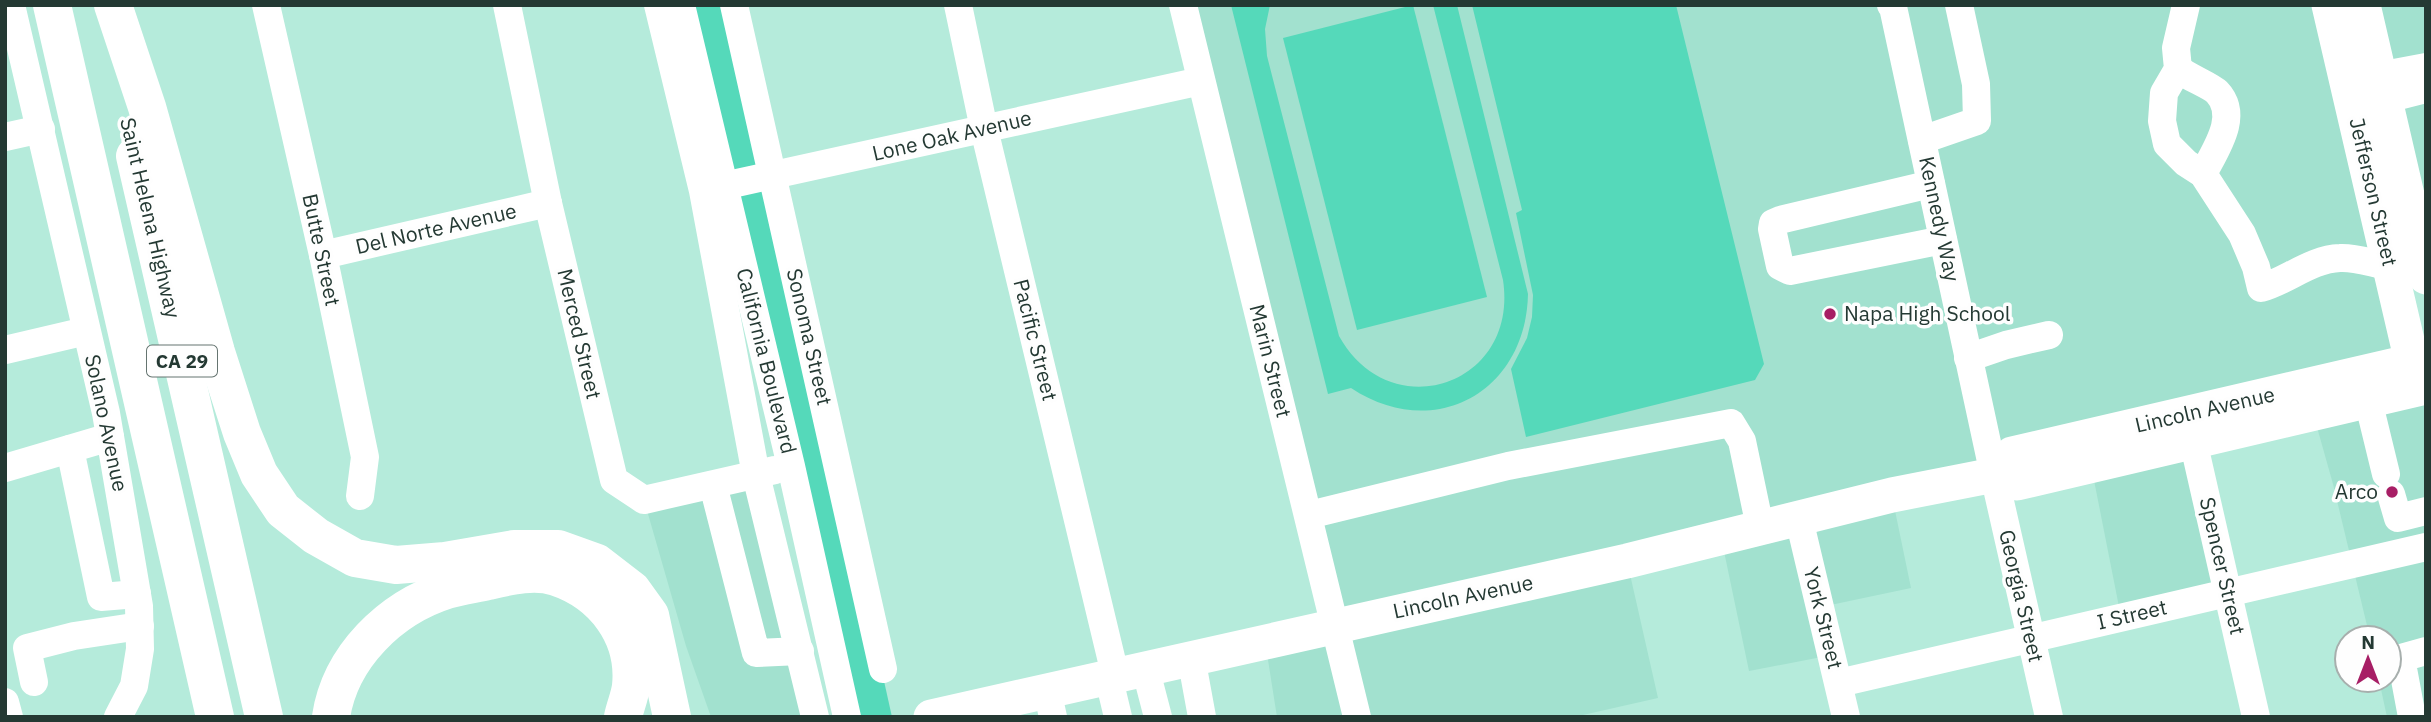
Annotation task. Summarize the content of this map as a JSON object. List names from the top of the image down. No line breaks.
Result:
{"streets":{"highway":["Saint Helena Highway","CA 29"],"main road":["Jefferson Street","Lincoln Avenue"],"street":["Lone Oak Avenue","Kennedy Way","Del Norte Avenue","Butte Street","Merced Street","Sonoma Street","Pacific Street","California Boulevard","Marin Street","Solano Avenue","Spencer Street","Georgia Street","I Street","York Street"]},"crossings":[["Lone Oak Avenue","Sonoma Street"],["Lone Oak Avenue","Pacific Street"],["Lone Oak Avenue","California Boulevard"],["Lone Oak Avenue","Marin Street"],["Jefferson Street","Lincoln Avenue"],["Kennedy Way","Lincoln Avenue"],["Kennedy Way","Georgia Street"],["Del Norte Avenue","Butte Street"],["Del Norte Avenue","Merced Street"],["Merced Street","California Boulevard"],["Pacific Street","Lincoln Avenue"],["Marin Street","Lincoln Avenue"],["Lincoln Avenue","Spencer Street"],["Lincoln Avenue","Georgia Street"],["Lincoln Avenue","York Street"],["Spencer Street","I Street"],["Georgia Street","I Street"],["I Street","York Street"]],"places":["Napa High School","Arco"],"north":"top"}
